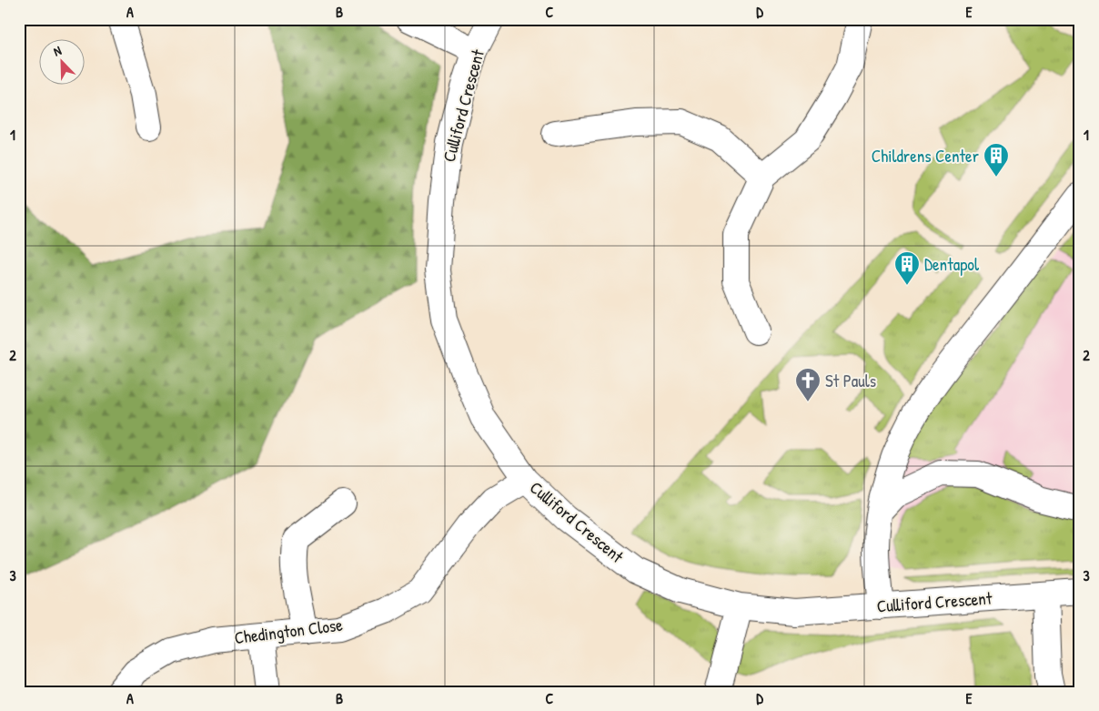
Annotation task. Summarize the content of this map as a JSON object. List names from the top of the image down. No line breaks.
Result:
{"streets":{"street":["Culliford Crescent","Chedington Close"]},"crossings":[["Culliford Crescent","Chedington Close"]],"places":{"building":["Childrens Center","Dentapol"],"church":["St Pauls"]},"north":"top left","grid":{"columns":["A","B","C","D","E"],"rows":["1","2","3"]}}
